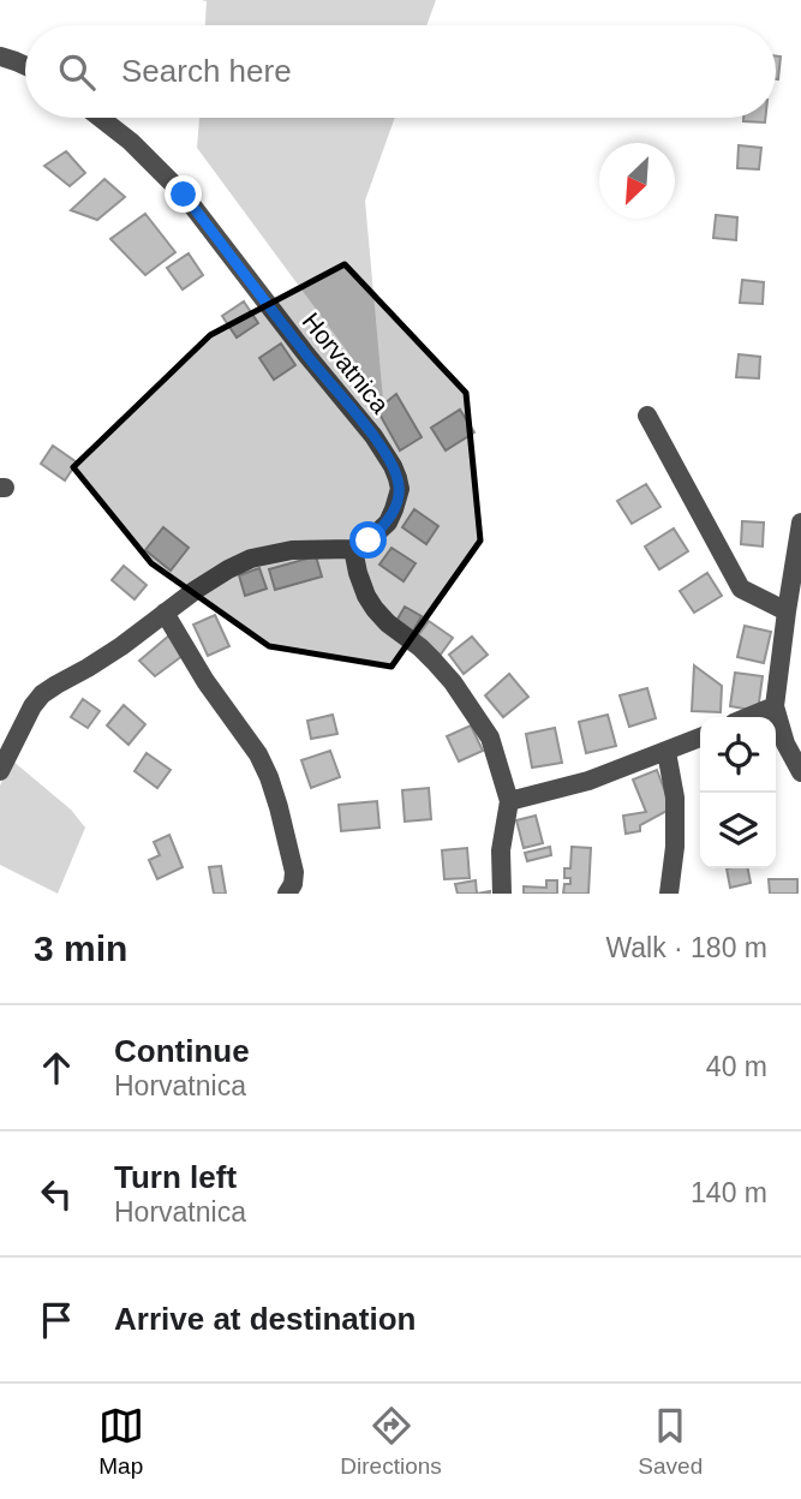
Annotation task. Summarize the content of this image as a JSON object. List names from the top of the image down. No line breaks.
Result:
{"streets":{"street":["Horvatnica"]},"north":"bottom left","page":{"search":"Search here","heading":["3 min","Walk · 180 m"],"list":[["Continue","Horvatnica","40 m"],["Turn left","Horvatnica","140 m"],"Arrive at destination"],"nav":["Map","Directions","Saved"]}}
